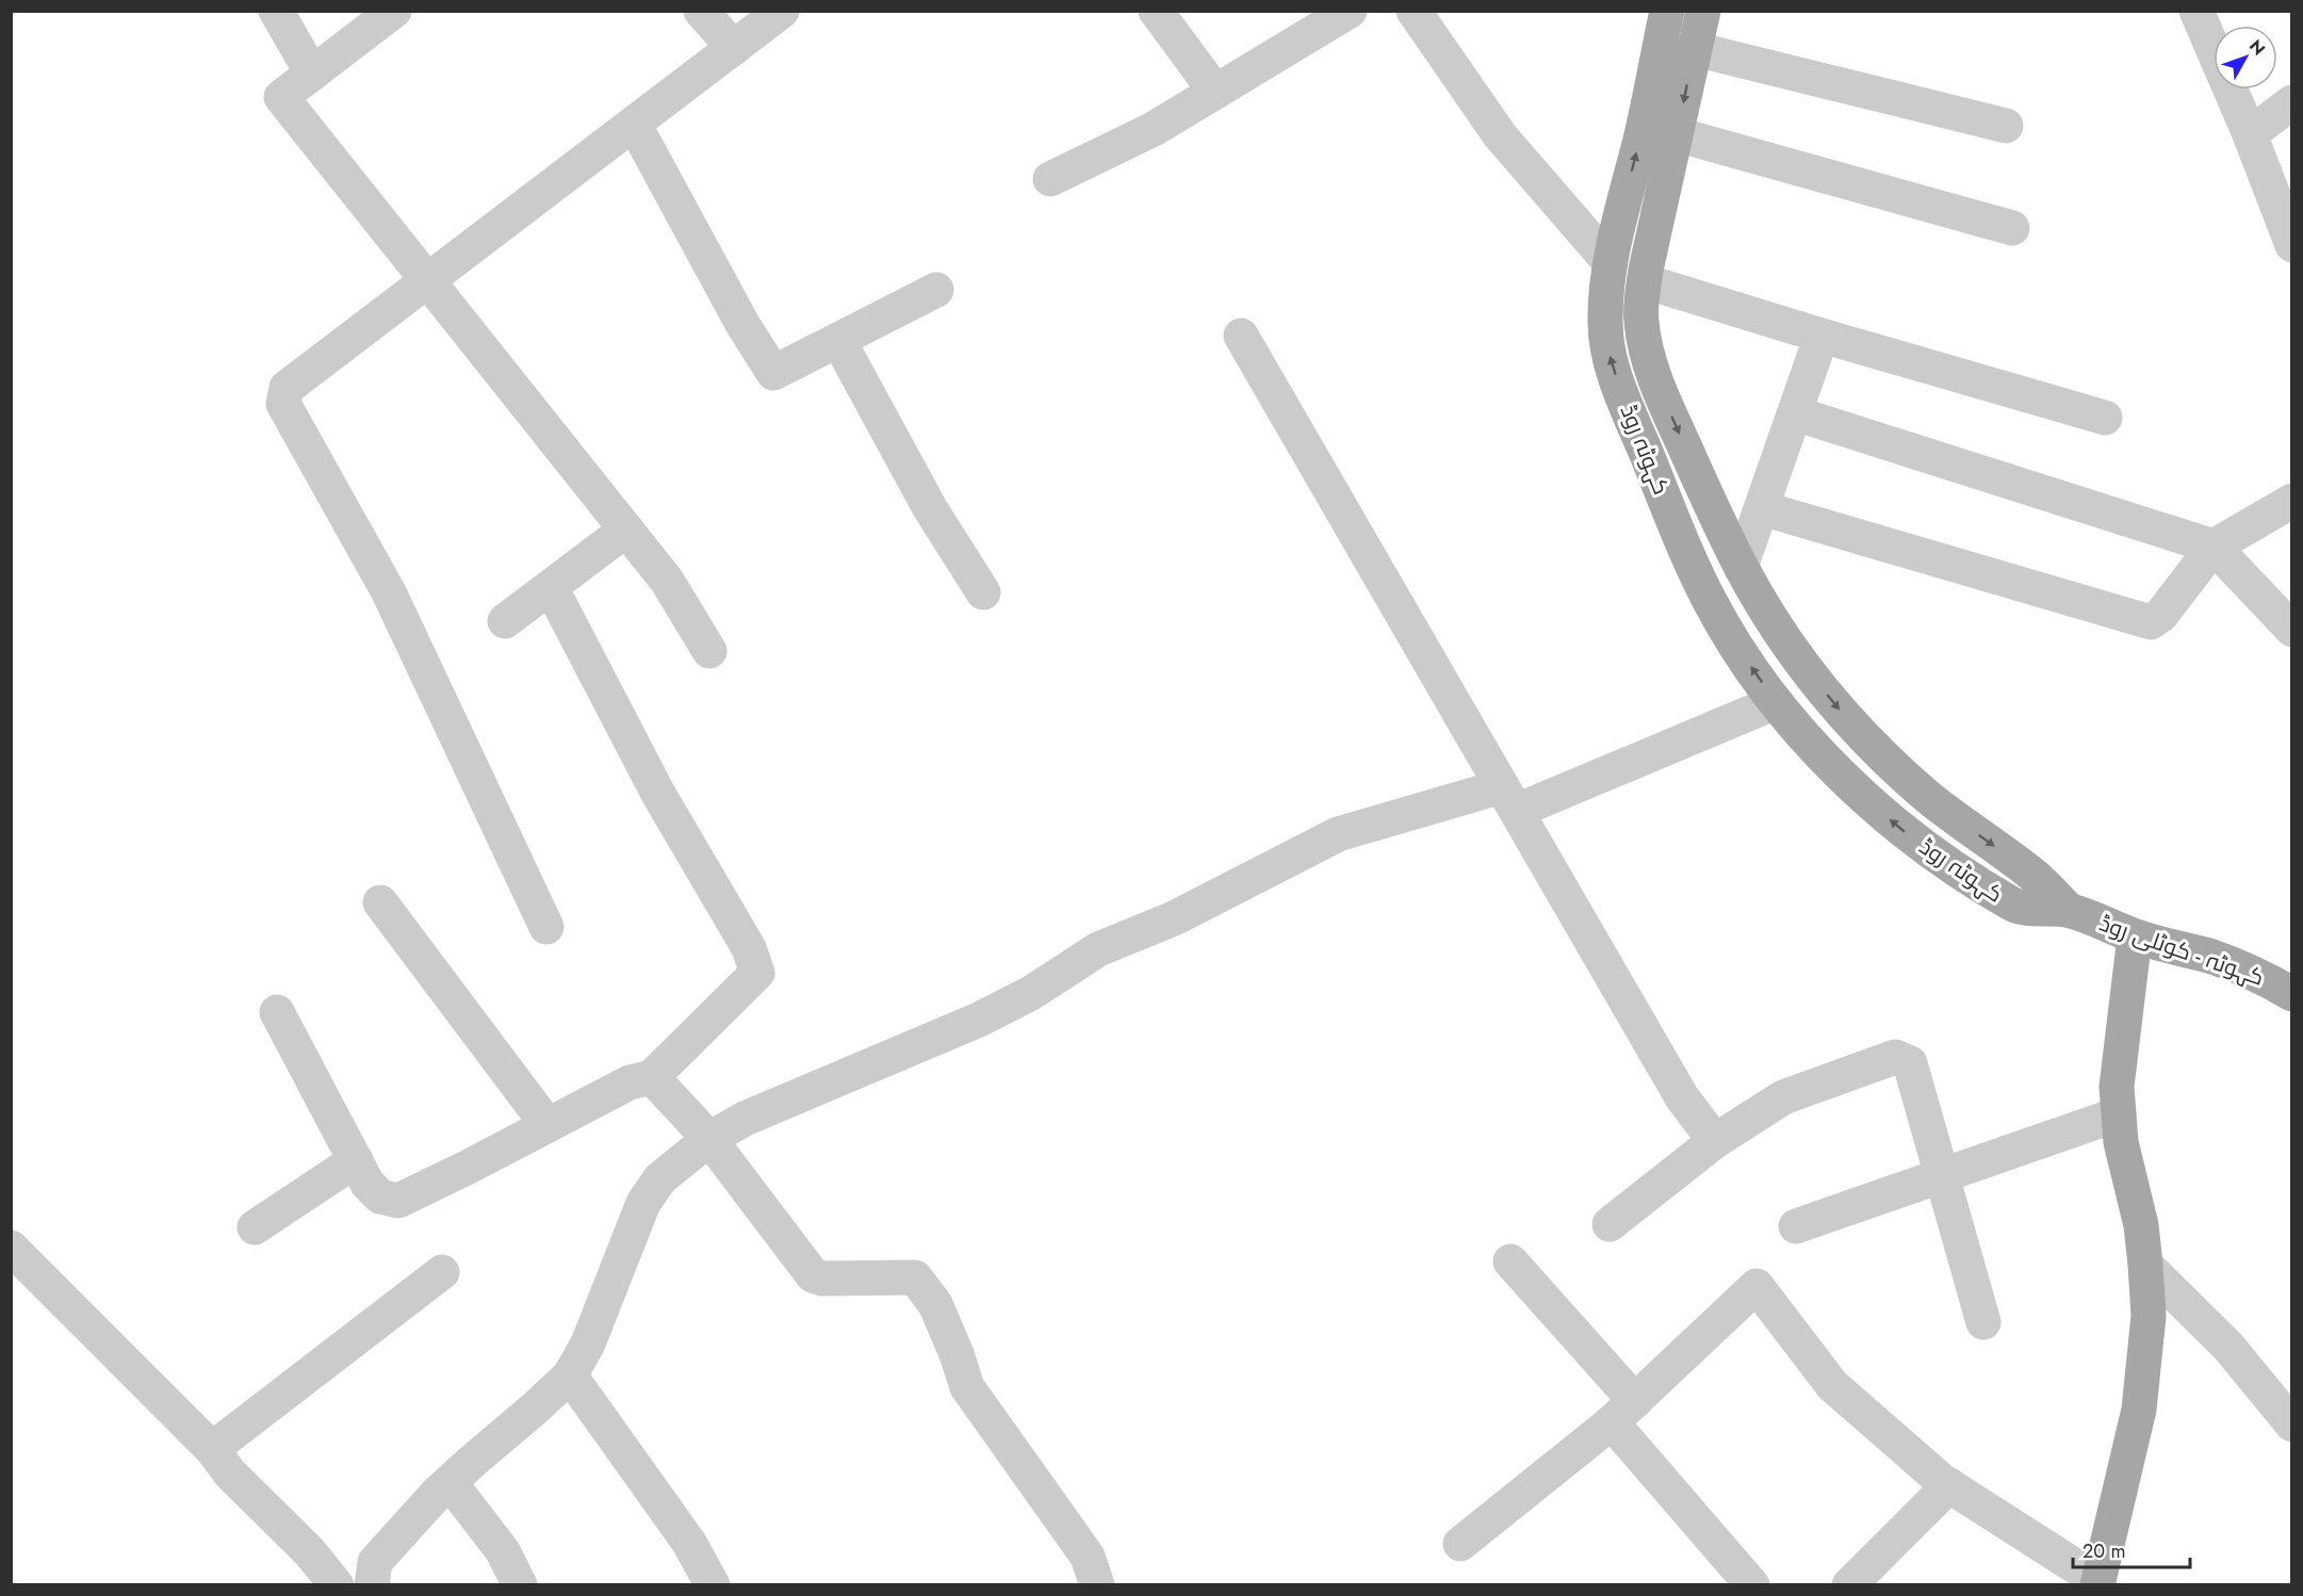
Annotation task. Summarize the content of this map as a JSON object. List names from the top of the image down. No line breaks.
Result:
{"streets":{"main road":["کہوٹہ روڈ","کہوٹہ - کوٹلی روڈ"]},"crossings":[["کہوٹہ روڈ","کہوٹہ - کوٹلی روڈ"]],"scale_bar":"20 m","north":"top right"}
